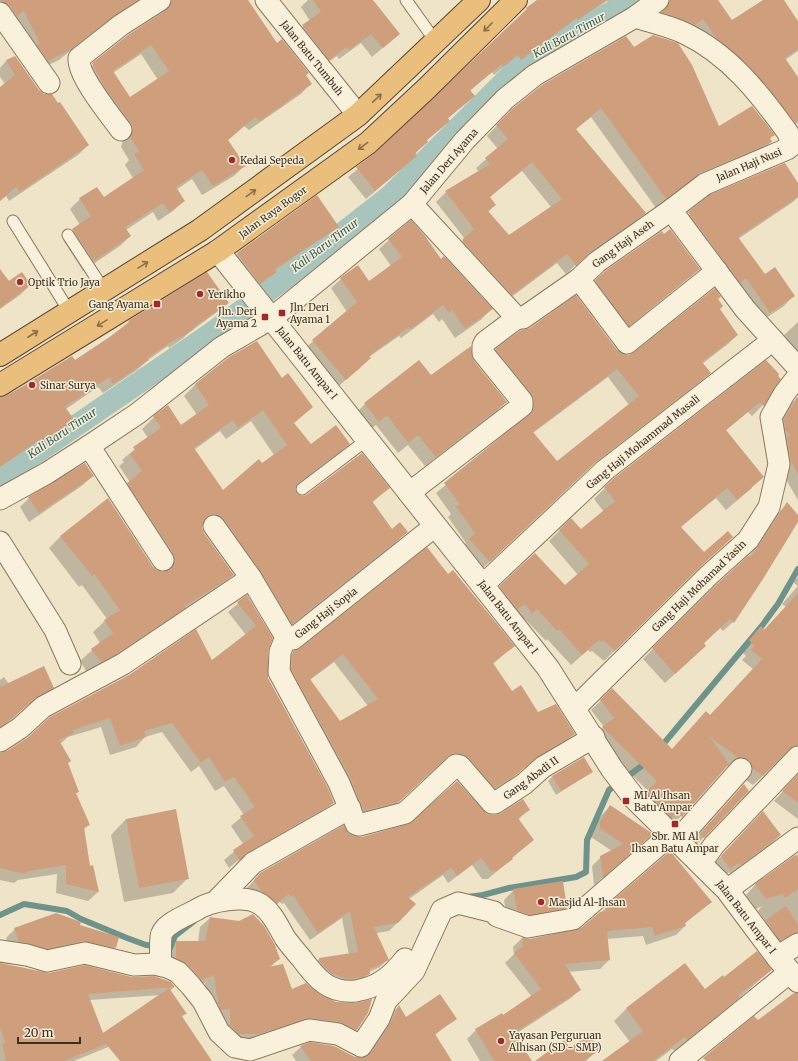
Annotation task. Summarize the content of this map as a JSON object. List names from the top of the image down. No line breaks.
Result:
{"streets":{"highway":["Jalan Raya Bogor"],"street":["Jalan Batu Tumbuh","Jalan Deri Ayama","Jalan Haji Nusi","Gang Haji Aseh","Jalan Batu Ampar I","Gang Haji Mohammad Masali","Gang Haji Mohamad Yasin","Gang Haji Sopia","Gang Abadi II"]},"crossings":[["Jalan Deri Ayama","Jalan Haji Nusi"],["Jalan Deri Ayama","Jalan Batu Ampar I"],["Jalan Haji Nusi","Gang Haji Aseh"],["Jalan Raya Bogor","Jalan Batu Ampar I"],["Gang Haji Aseh","Jalan Batu Ampar I"],["Jalan Batu Ampar I","Gang Haji Mohammad Masali"],["Jalan Batu Ampar I","Gang Haji Mohamad Yasin"],["Jalan Batu Ampar I","Gang Haji Sopia"],["Jalan Batu Ampar I","Gang Abadi II"],["Gang Haji Sopia","Gang Abadi II"]],"water":["Kali Baru Timur"],"places":{"other":["Kedai Sepeda","Optik Trio Jaya","Yerikho","Sinar Surya","Masjid Al-Ihsan","Yayasan Perguruan Alhisan (SD - SMP)"],"transit":["Gang Ayama","Jln. Deri Ayama 1","Jln. Deri Ayama 2","MI Al Ihsan Batu Ampar","Sbr. MI Al Ihsan Batu Ampar"]},"scale_bar":"20 m"}
